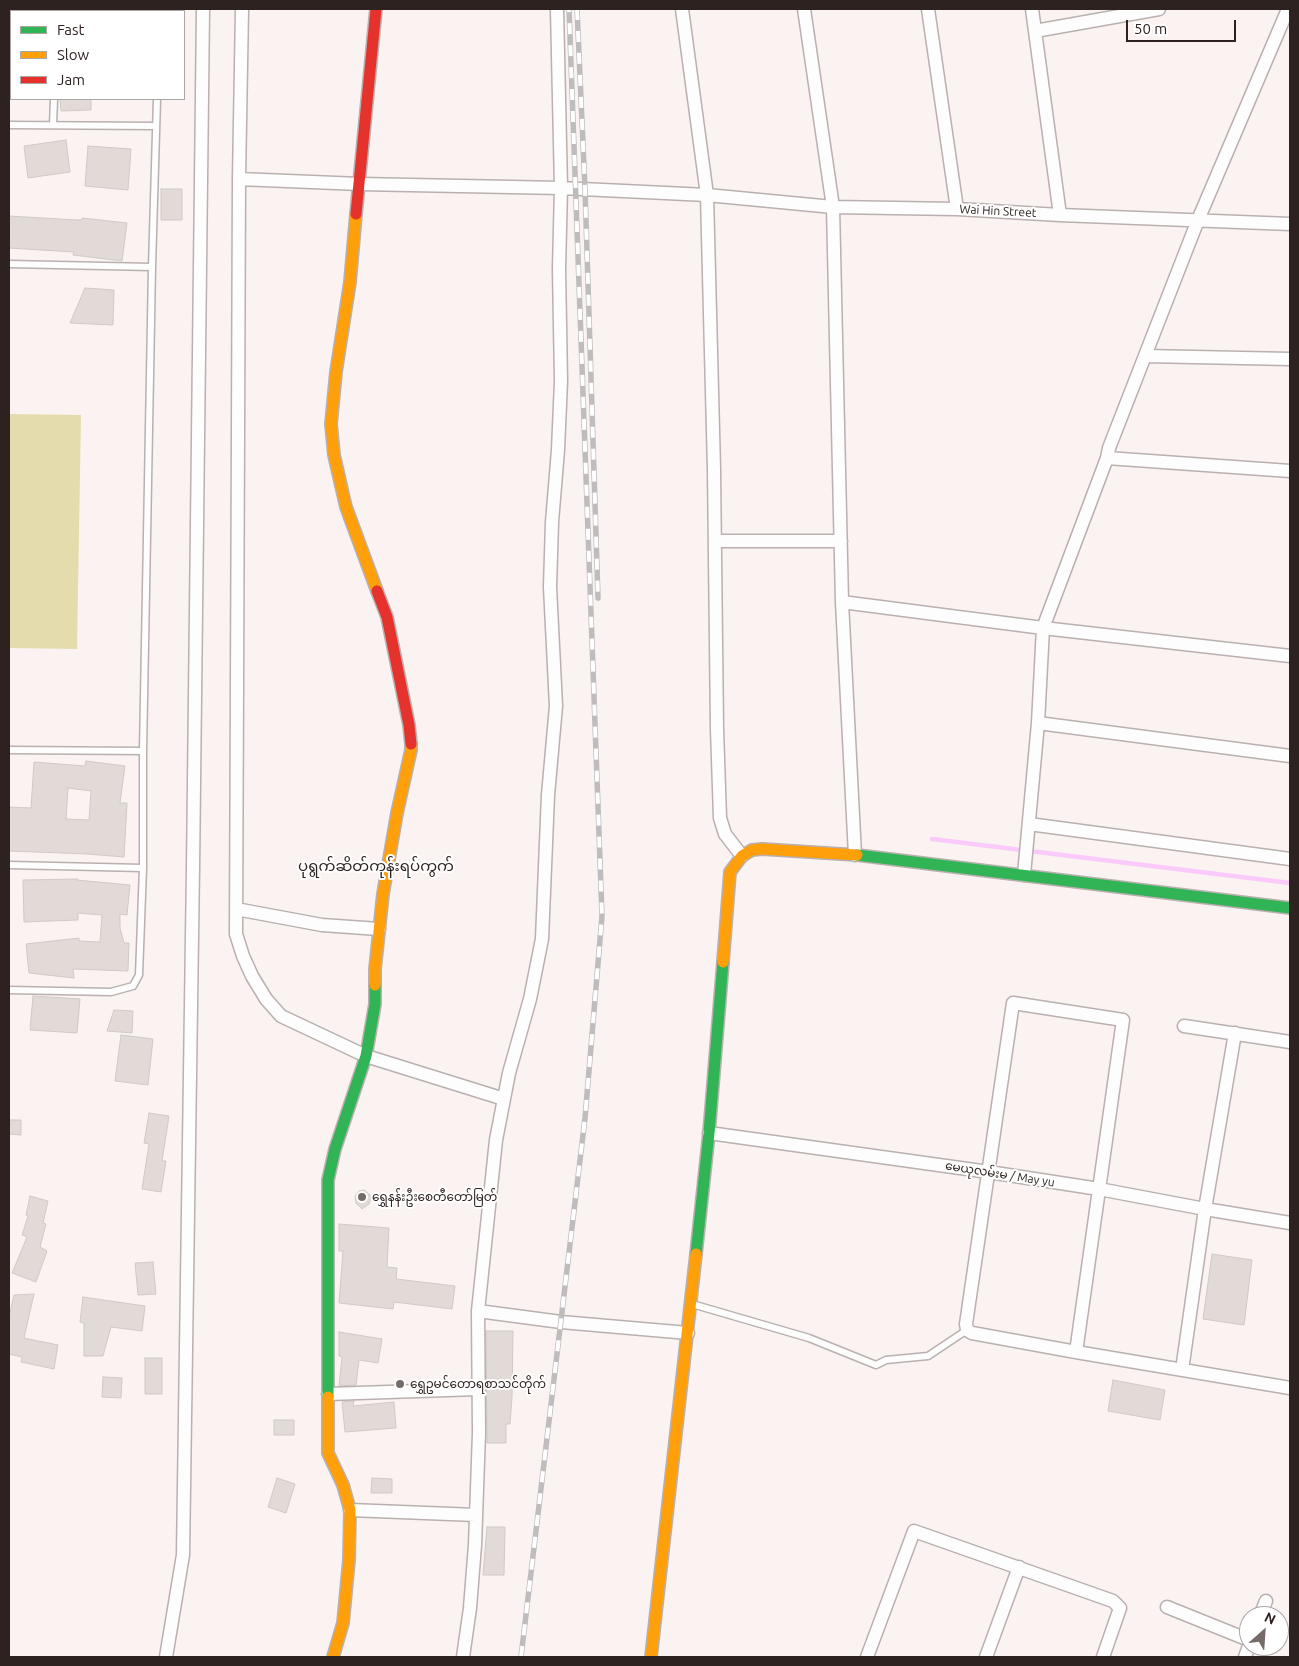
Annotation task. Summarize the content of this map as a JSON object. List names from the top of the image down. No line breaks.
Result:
{"streets":{"street":["Wai Hin Street","မေယုလမ်းမ / May yu"]},"districts":["ပုရွက်ဆိတ်ကုန်းရပ်ကွက်"],"places":["ရွှေနန်းဦးစေတီတော်မြတ်","ရွှေဥမင်တောရစာသင်တိုက်"],"legend":["Fast","Slow","Jam"],"scale_bar":"50 m","north":"top right"}
